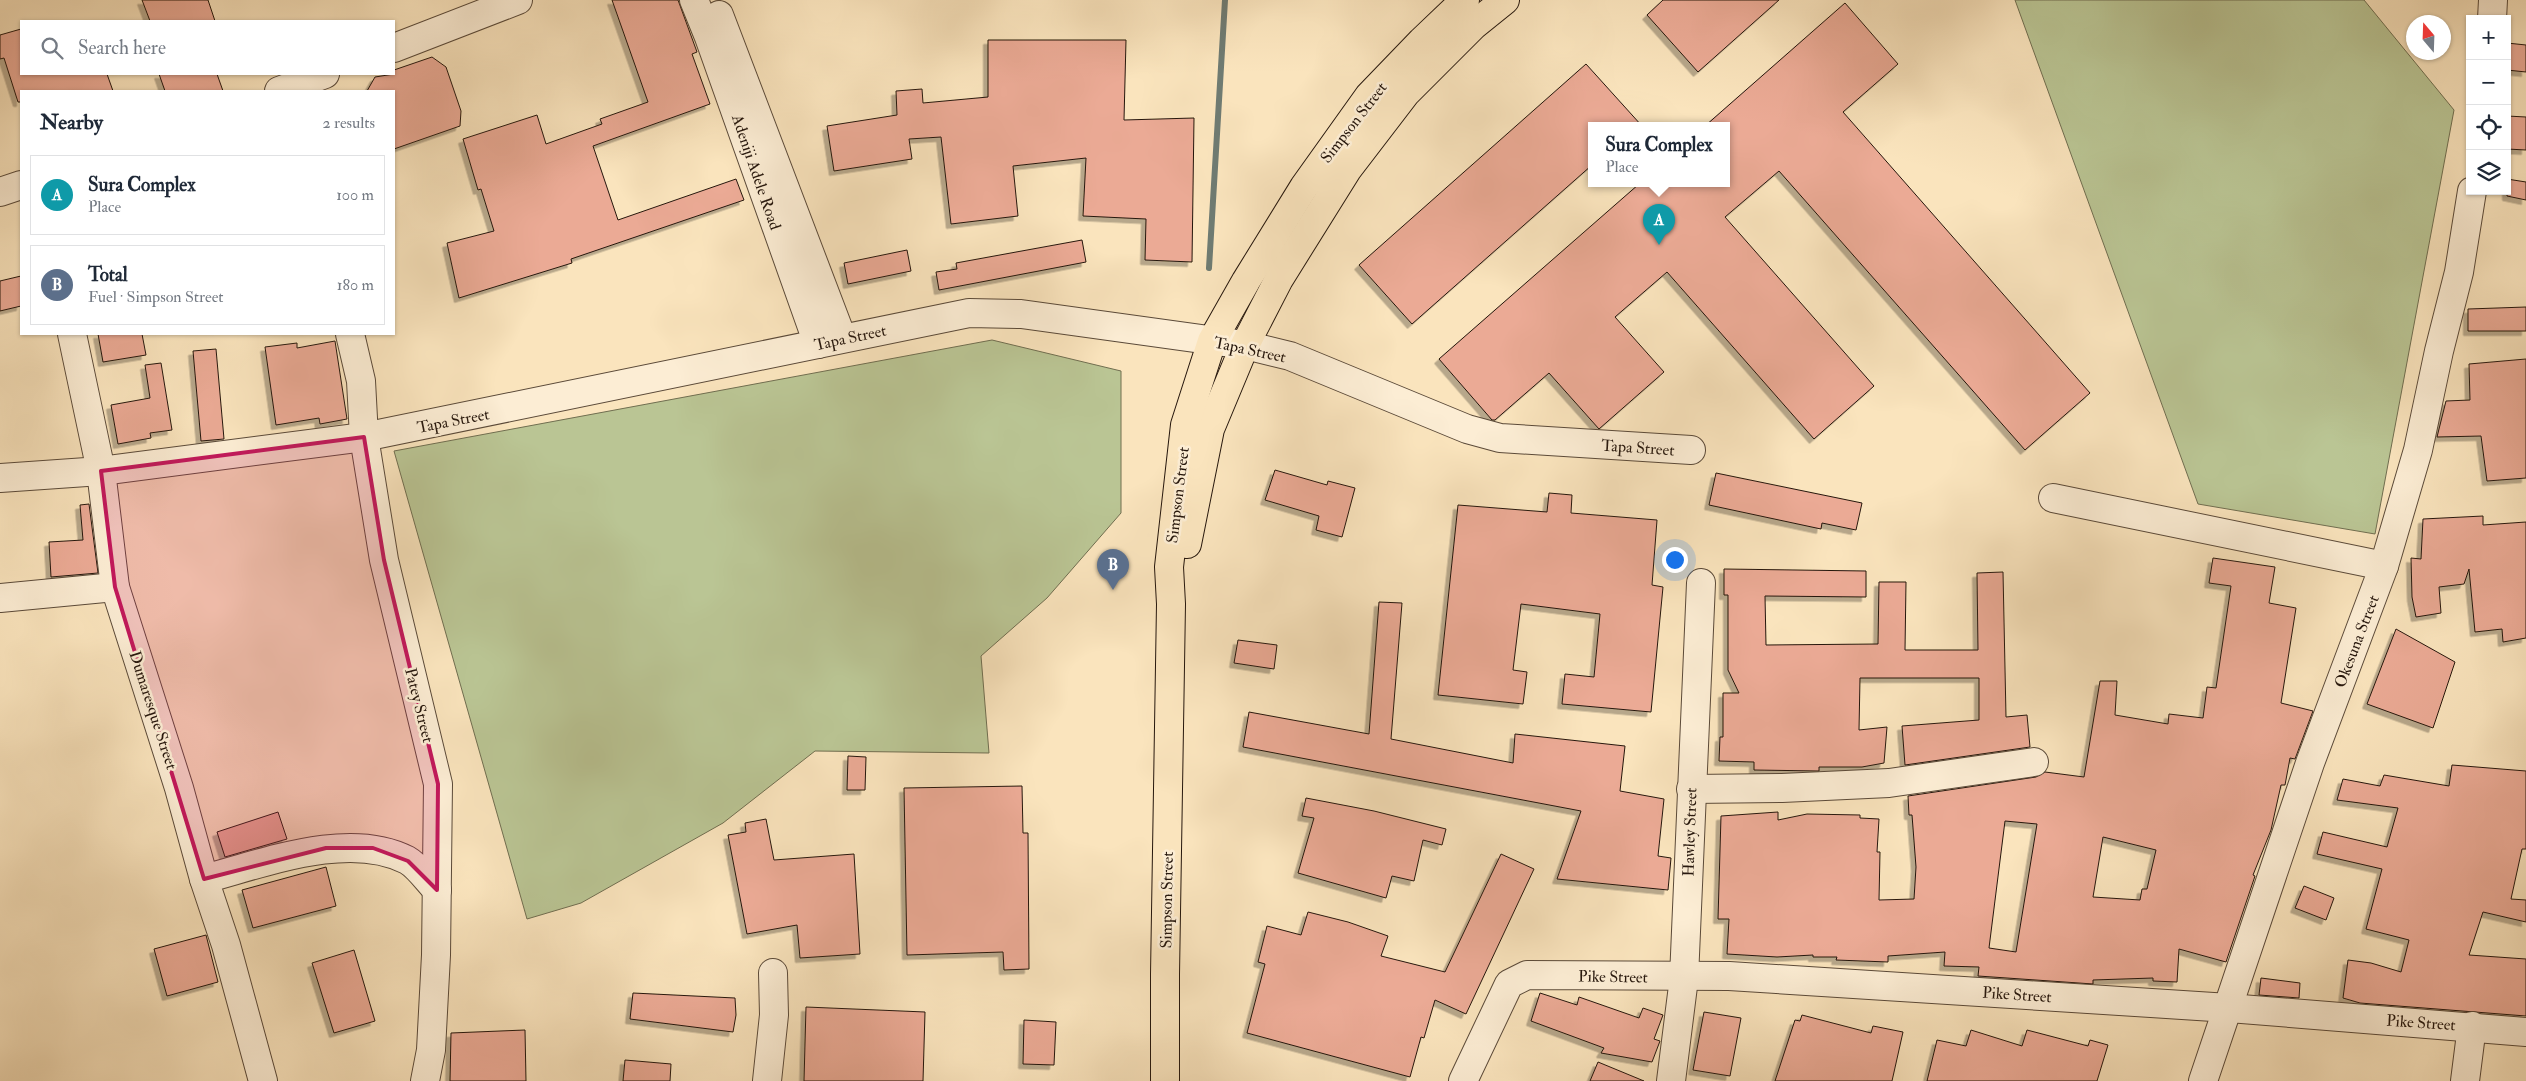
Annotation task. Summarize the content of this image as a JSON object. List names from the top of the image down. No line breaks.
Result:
{"streets":{"main road":["Simpson Street"],"street":["Adeniji Adele Road","Tapa Street","Okesuna Street","Patey Street","Dumaresque Street","Hawley Street","Pike Street"]},"crossings":[["Simpson Street","Tapa Street"],["Adeniji Adele Road","Tapa Street"],["Tapa Street","Patey Street"],["Tapa Street","Dumaresque Street"],["Okesuna Street","Pike Street"],["Hawley Street","Pike Street"]],"north":"top","page":{"map_buttons":["+","−"],"search":"Search here","heading":["Nearby","2 results"],"popup":["Sura Complex","Place"],"list":[{"mark":"A","name":"Sura Complex","note":"Place","value":"100 m"},{"mark":"B","name":"Total","note":"Fuel · Simpson Street","value":"180 m"}],"pins":["A","B"]}}
